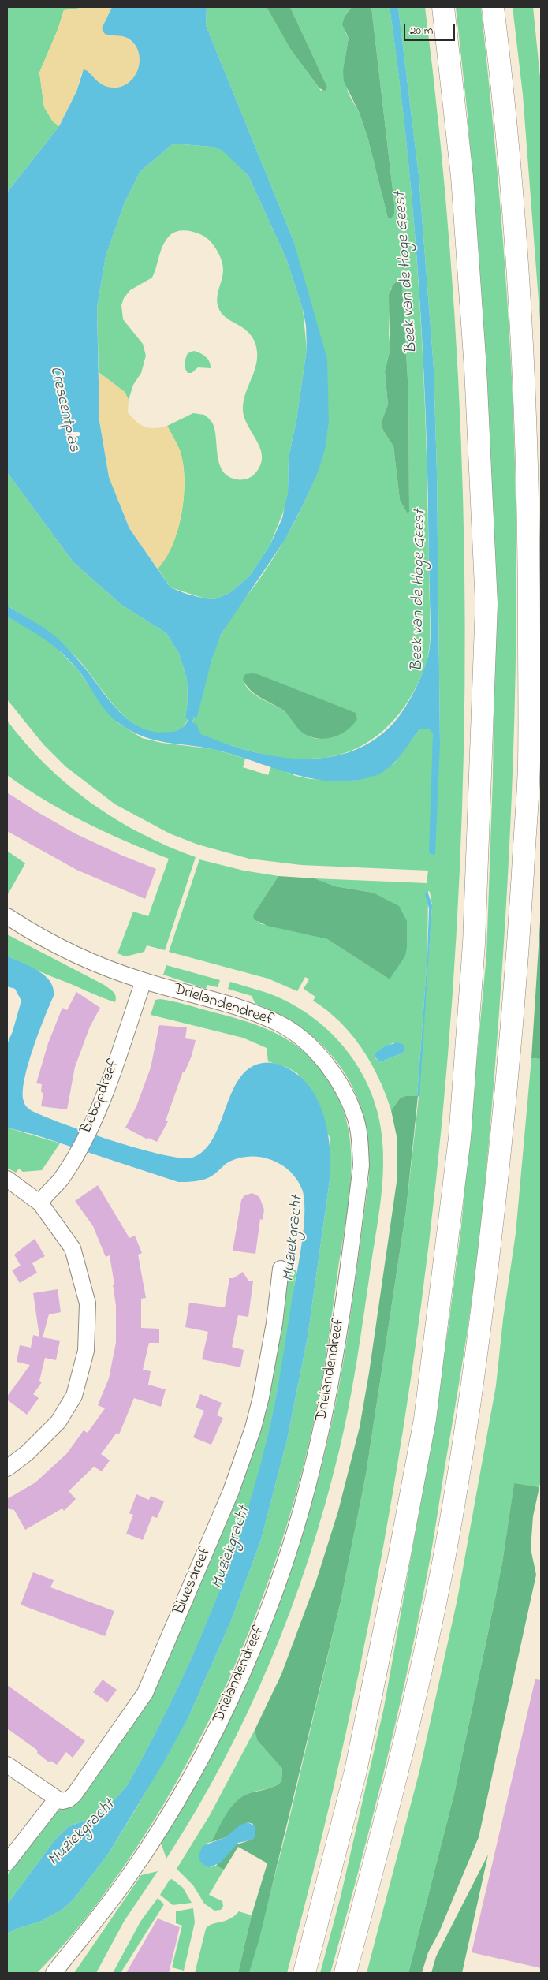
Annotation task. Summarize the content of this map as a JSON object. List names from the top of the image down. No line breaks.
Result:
{"streets":{"street":["Drielandendreef","Bebopdreef","Bluesdreef"]},"crossings":[["Drielandendreef","Bebopdreef"]],"water":["Beek van de Hoge Geest","Crescentplas","Muziekgracht"],"scale_bar":"20 m"}
